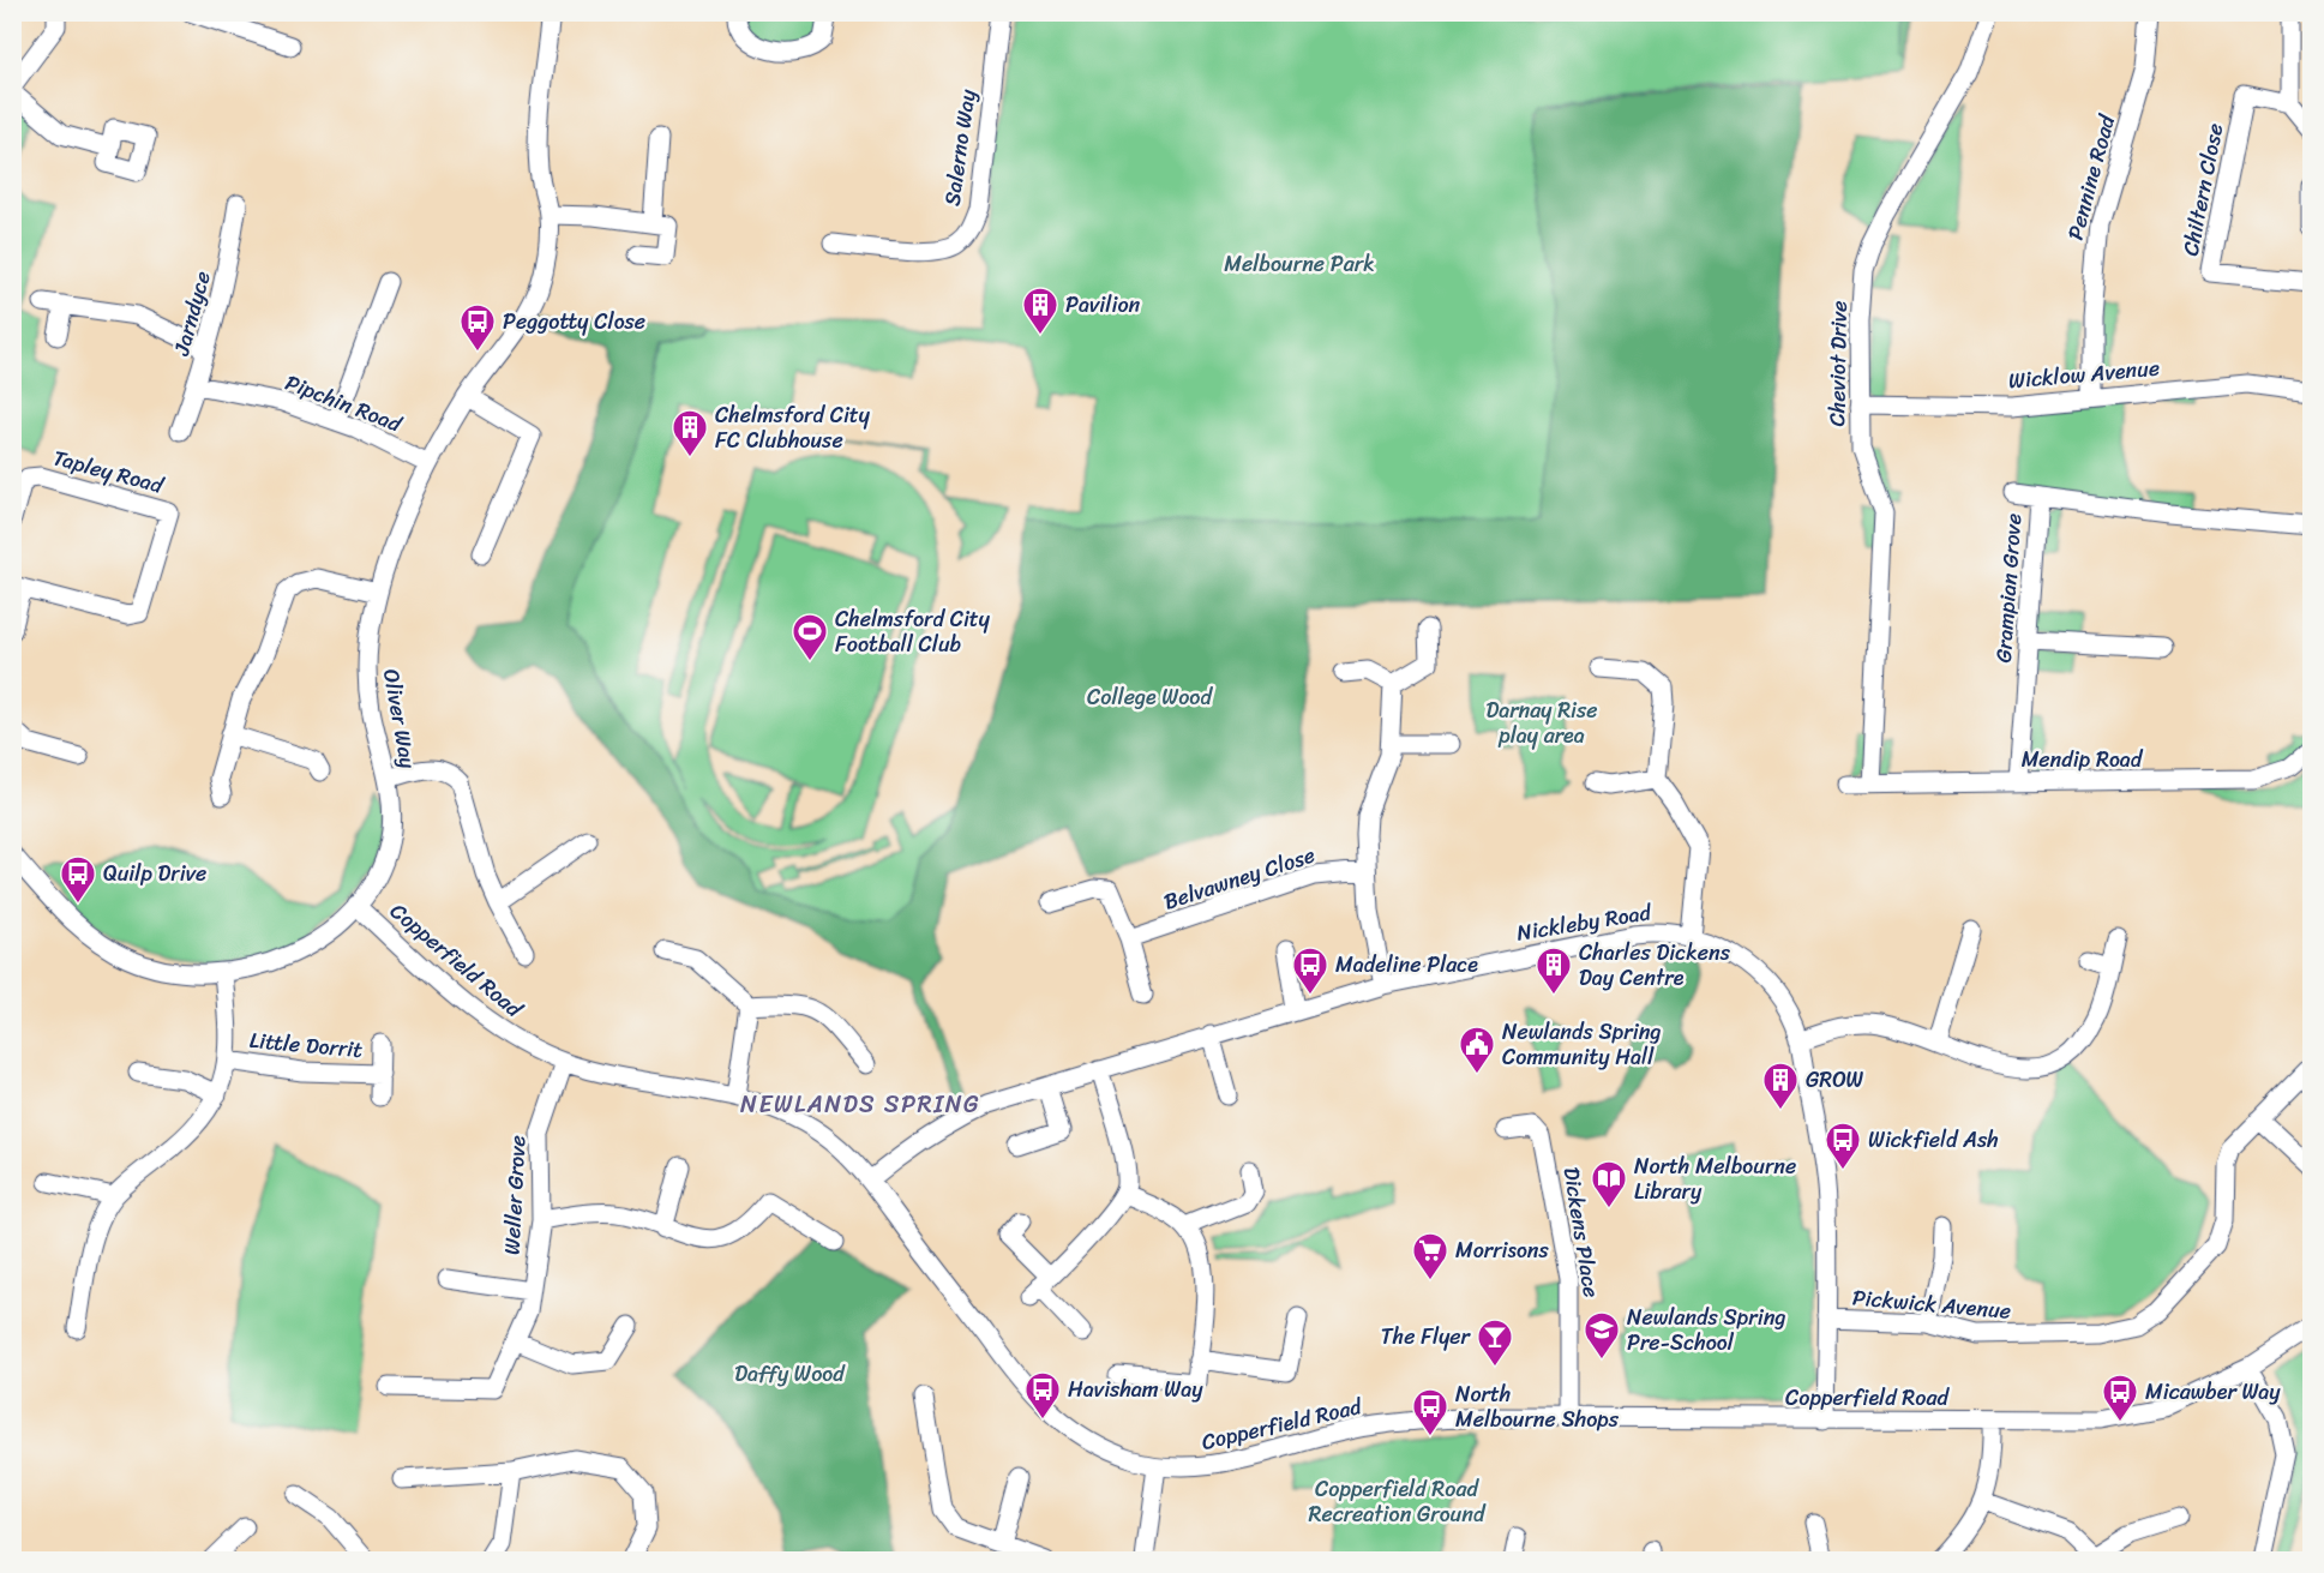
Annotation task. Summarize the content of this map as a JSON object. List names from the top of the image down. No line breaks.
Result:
{"streets":{"street":["Salerno Way","Pennine Road","Chiltern Close","Jarndyce","Cheviot Drive","Wicklow Avenue","Pipchin Road","Tapley Road","Grampian Grove","Oliver Way","Mendip Road","Belvawney Close","Nickleby Road","Copperfield Road","Little Dorrit","Weller Grove","Dickens Place","Pickwick Avenue"]},"crossings":[["Pennine Road","Wicklow Avenue"],["Jarndyce","Pipchin Road"],["Cheviot Drive","Wicklow Avenue"],["Cheviot Drive","Mendip Road"],["Pipchin Road","Oliver Way"],["Grampian Grove","Mendip Road"],["Oliver Way","Copperfield Road"],["Nickleby Road","Copperfield Road"],["Nickleby Road","Pickwick Avenue"],["Copperfield Road","Weller Grove"],["Copperfield Road","Dickens Place"]],"districts":["NEWLANDS SPRING"],"parks":["Melbourne Park","College Wood","Darnay Rise play area","Daffy Wood","Copperfield Road Recreation Ground"],"places":{"building":["Pavilion","Chelmsford City FC Clubhouse","Charles Dickens Day Centre","GROW"],"bus stop":["Peggotty Close","Quilp Drive","Madeline Place","Wickfield Ash","Havisham Way","Micawber Way","North Melbourne Shops"],"sports":["Chelmsford City Football Club"],"public building":["Newlands Spring Community Hall"],"library":["North Melbourne Library"],"supermarket":["Morrisons"],"school or university":["Newlands Spring Pre-School"],"bar":["The Flyer"]}}
